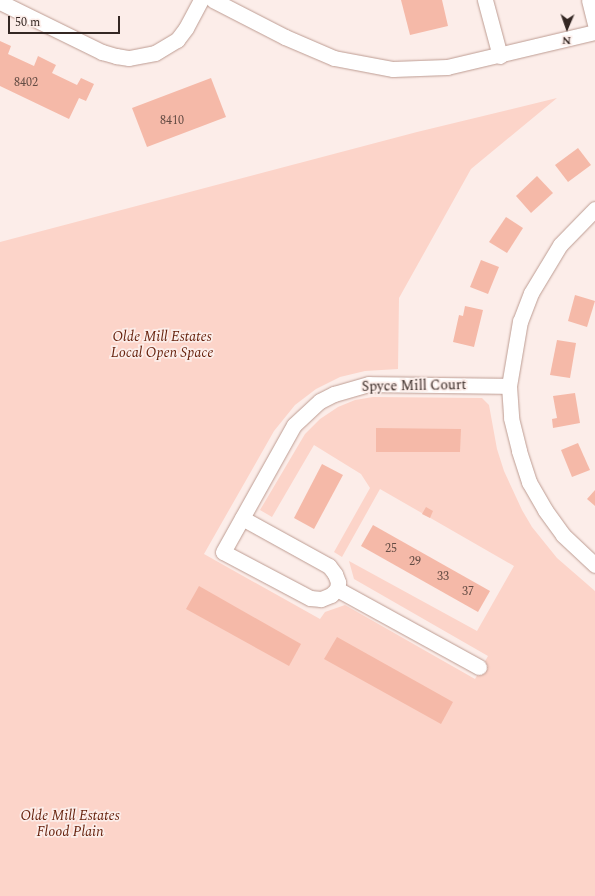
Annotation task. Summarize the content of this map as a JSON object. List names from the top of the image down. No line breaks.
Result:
{"streets":{"street":["Spyce Mill Court"]},"parks":["Olde Mill Estates Local Open Space","Olde Mill Estates Flood Plain"],"house_numbers":["8402","8410","25","29","33","37"],"scale_bar":"50 m","north":"bottom"}
